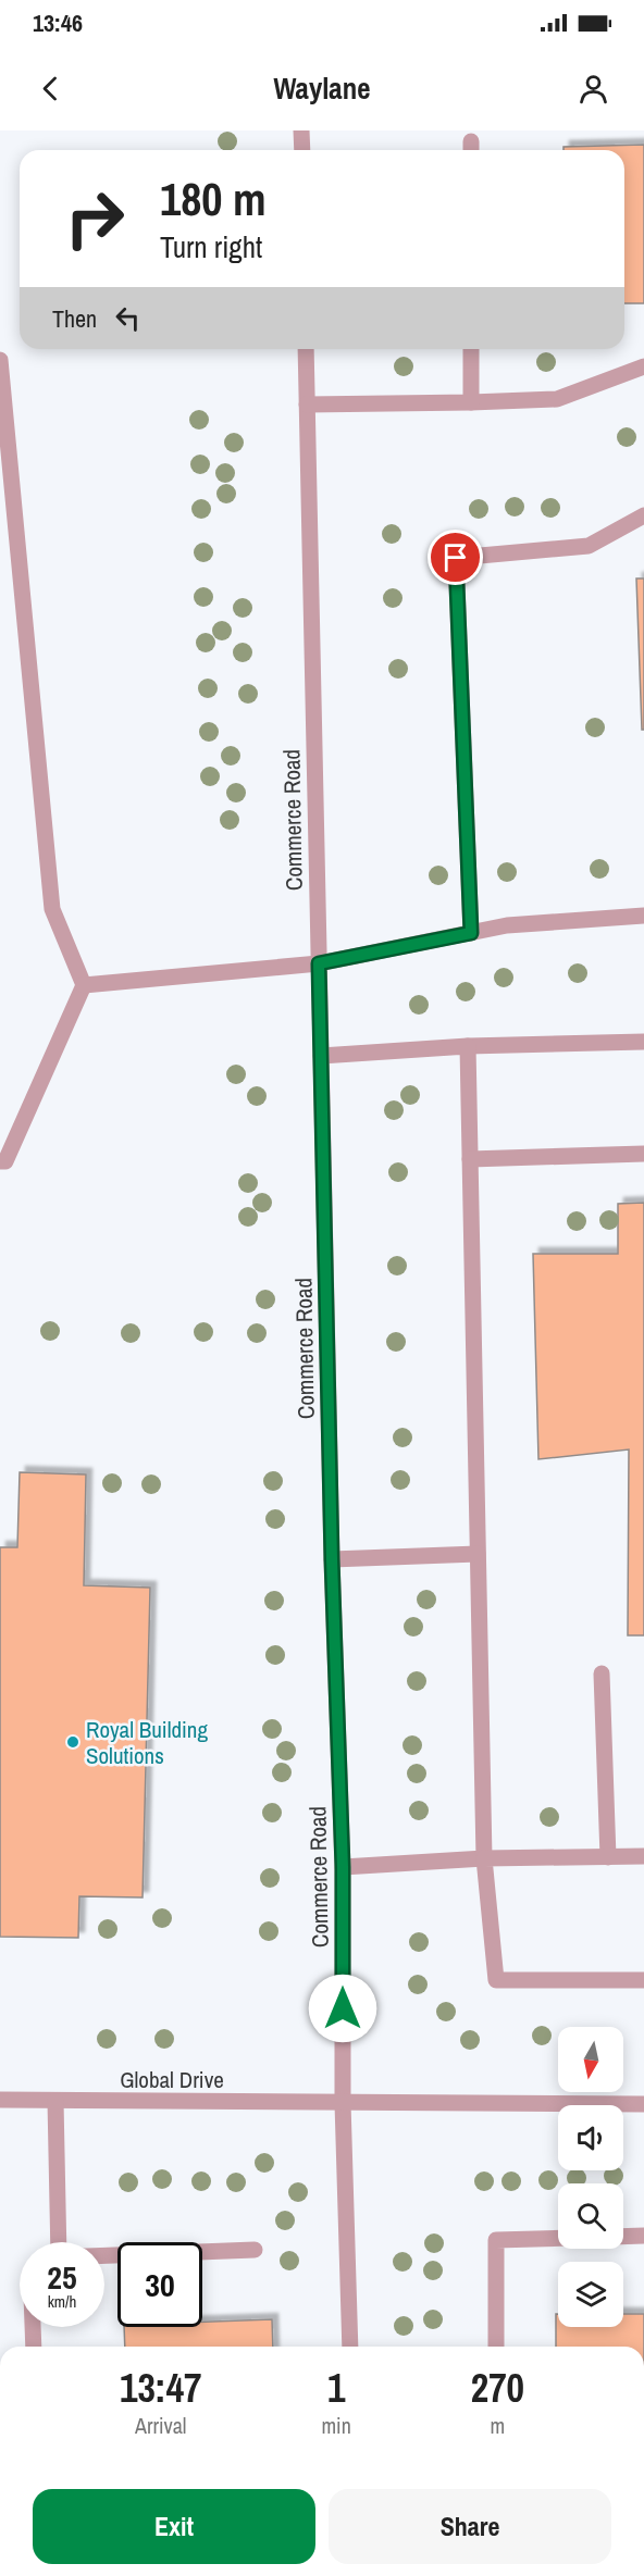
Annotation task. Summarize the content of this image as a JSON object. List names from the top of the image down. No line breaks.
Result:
{"streets":{"street":["Commerce Road","Global Drive"]},"crossings":[["Commerce Road","Global Drive"]],"places":["Royal Building Solutions"],"north":"bottom","page":{"status":"13:46","header":"Waylane","turn":["180 m","Turn right"],"then":"Then","speed":"25 km/h","limit":"30","eta":["13:47","Arrival","1","min","270","m"],"buttons":["Exit","Share"]}}
